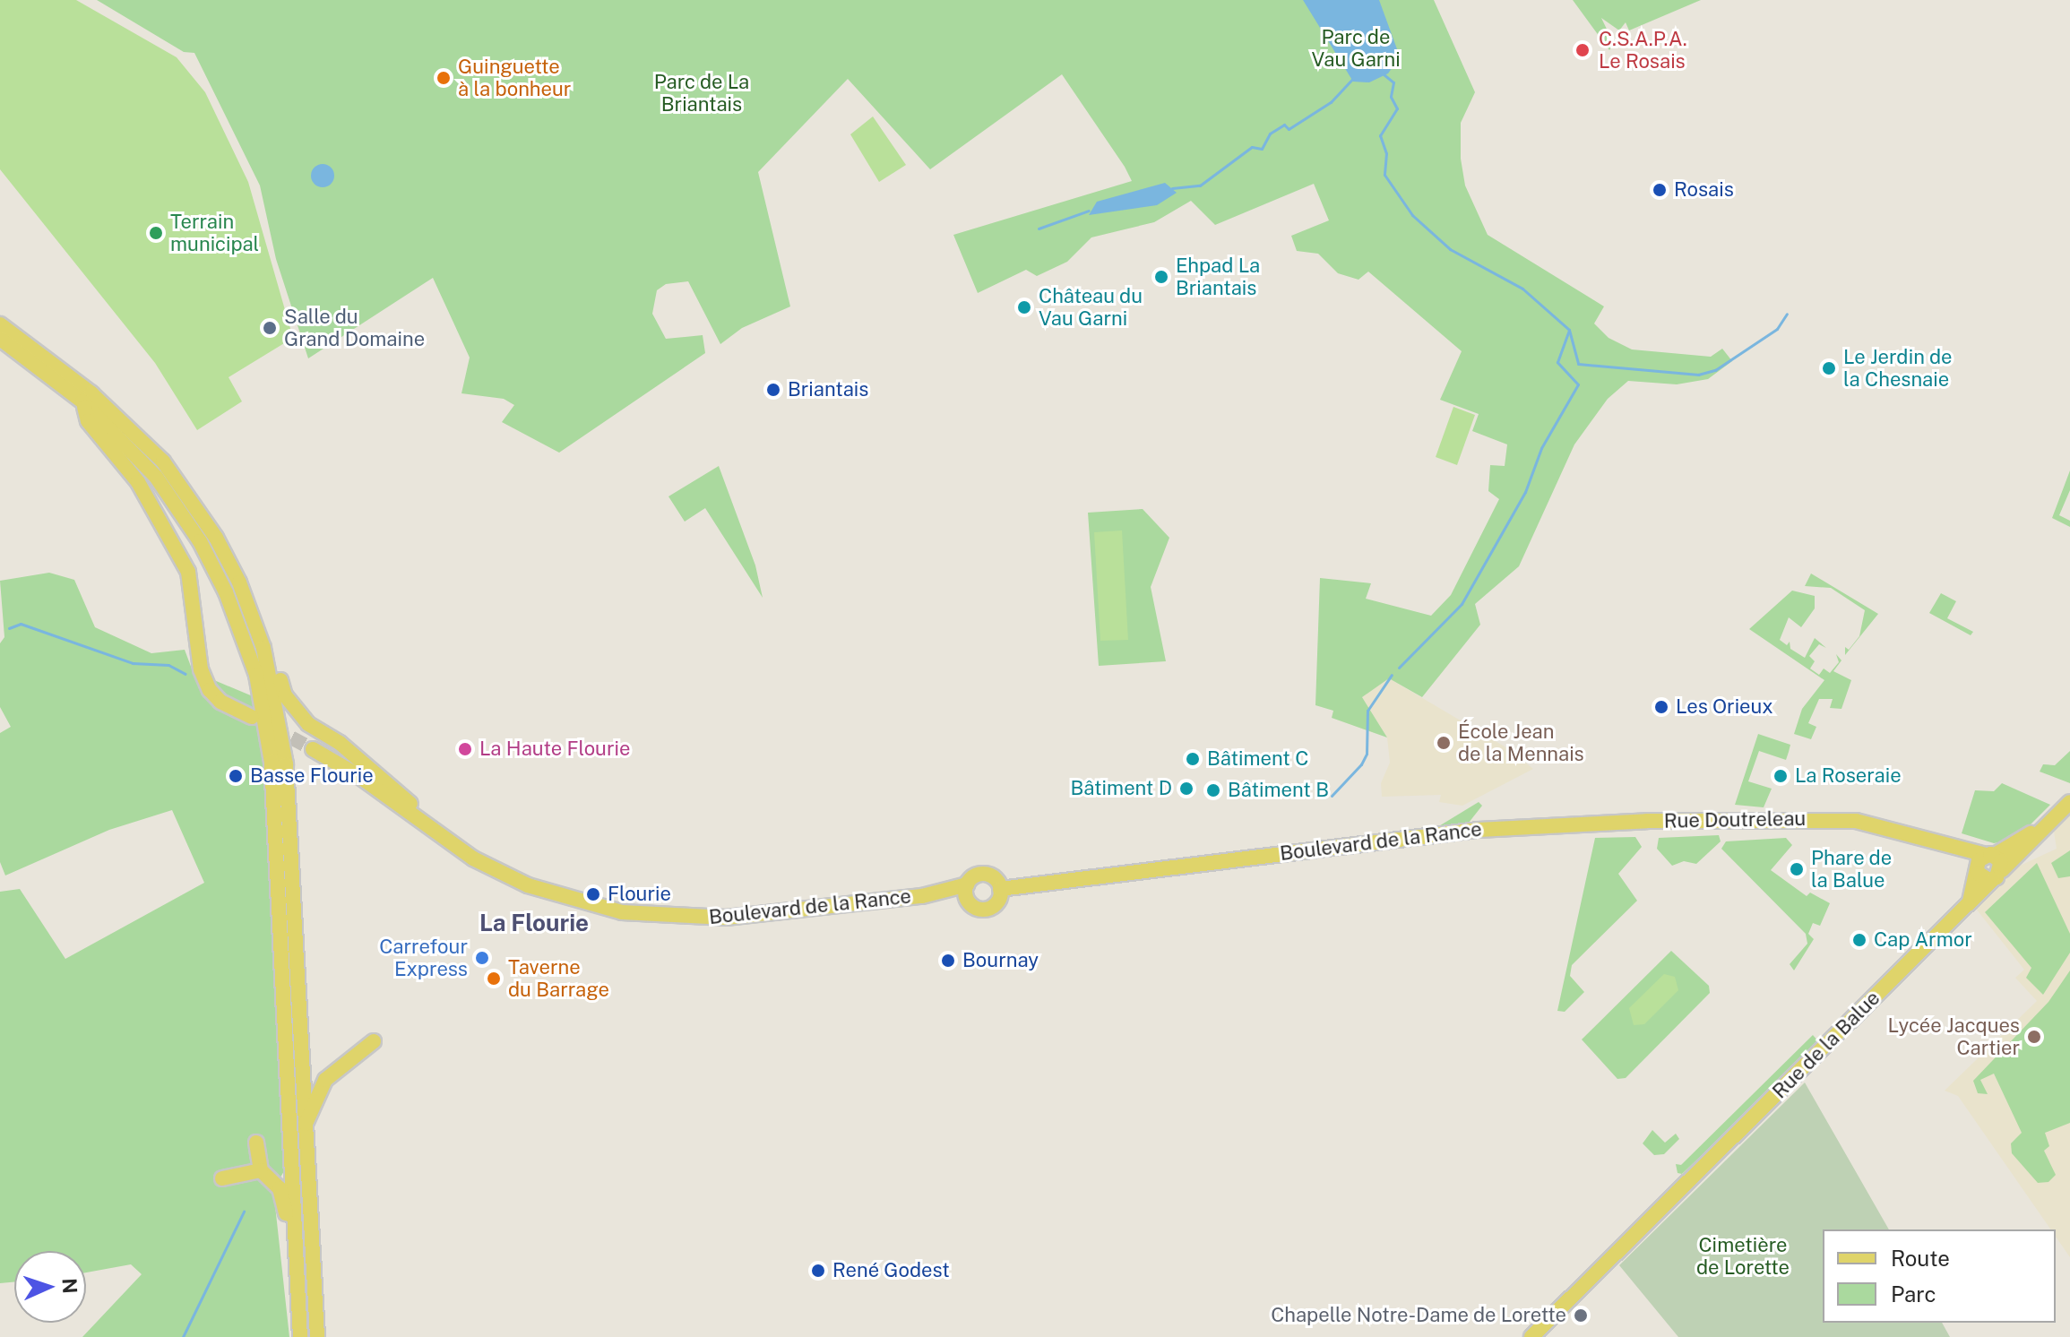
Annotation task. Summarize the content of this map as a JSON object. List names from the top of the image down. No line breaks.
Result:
{"streets":{"main road":["Rue Doutreleau","Boulevard de la Rance","Rue de la Balue"]},"crossings":[["Rue Doutreleau","Boulevard de la Rance"],["Rue Doutreleau","Rue de la Balue"]],"districts":["La Flourie"],"parks":["Parc de Vau Garni","Parc de La Briantais","Cimetière de Lorette"],"places":["C.S.A.P.A. Le Rosais","Guinguette à la bonheur","Rosais","Terrain municipal","Ehpad La Briantais","Château du Vau Garni","Salle du Grand Domaine","Le Jerdin de la Chesnaie","Briantais","Les Orieux","École Jean de la Mennais","La Haute Flourie","Bâtiment C","Basse Flourie","La Roseraie","Bâtiment D","Bâtiment B","Phare de la Balue","Flourie","Cap Armor","Carrefour Express","Bournay","Taverne du Barrage","Lycée Jacques Cartier","René Godest","Chapelle Notre-Dame de Lorette"],"legend":["Route","Parc"],"north":"right"}
